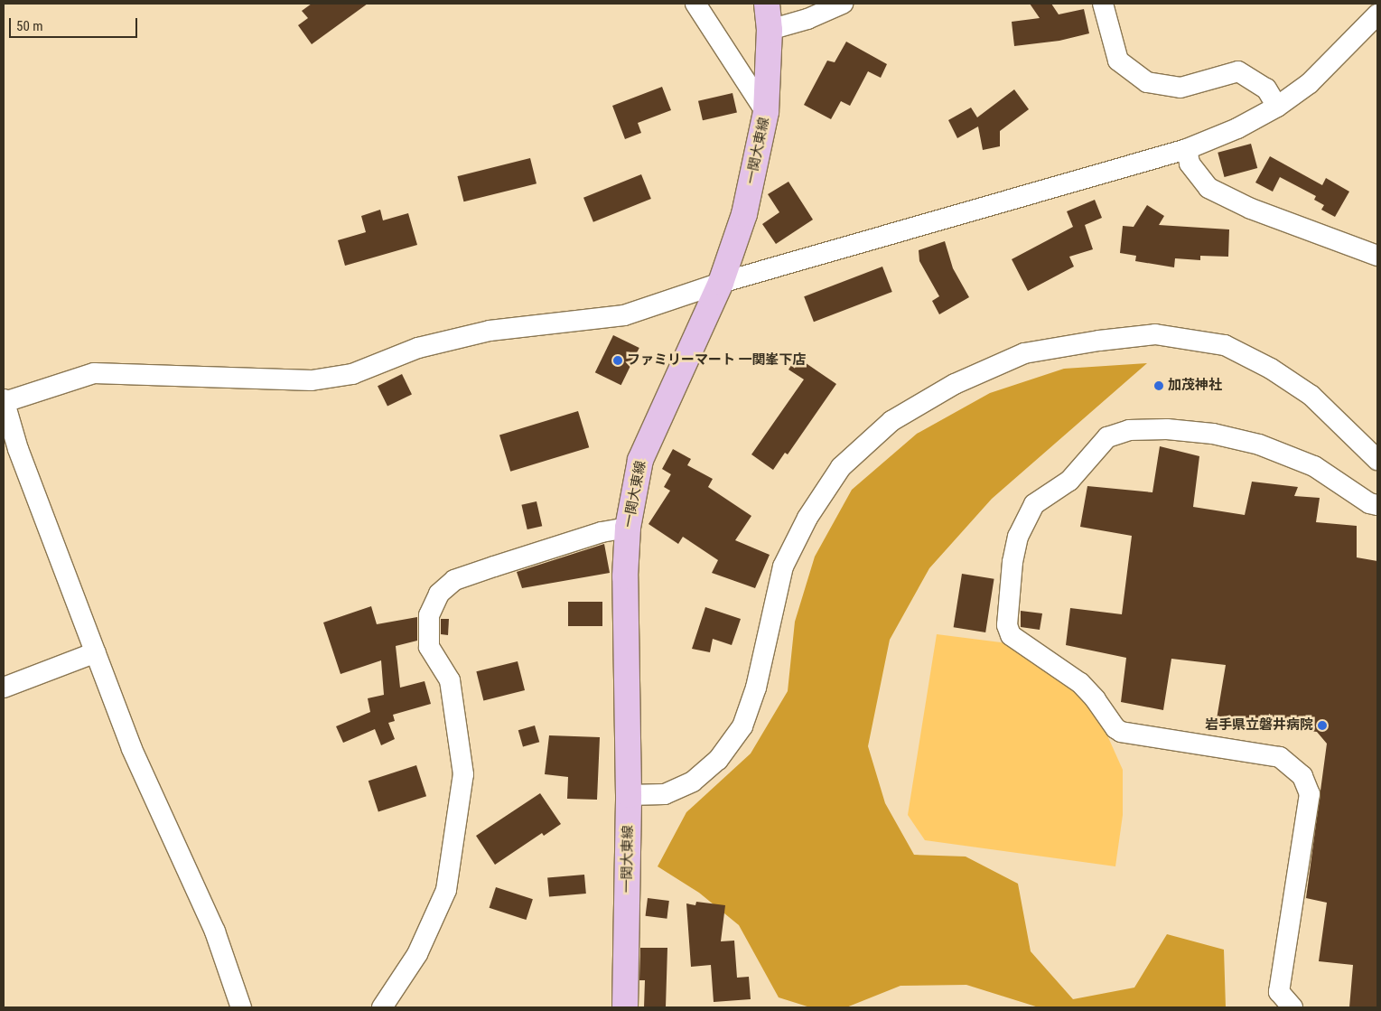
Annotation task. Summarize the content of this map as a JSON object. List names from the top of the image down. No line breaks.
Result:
{"streets":{"main road":["一関大東線"]},"places":["ファミリーマート 一関峯下店","加茂神社","岩手県立磐井病院"],"scale_bar":"50 m"}
